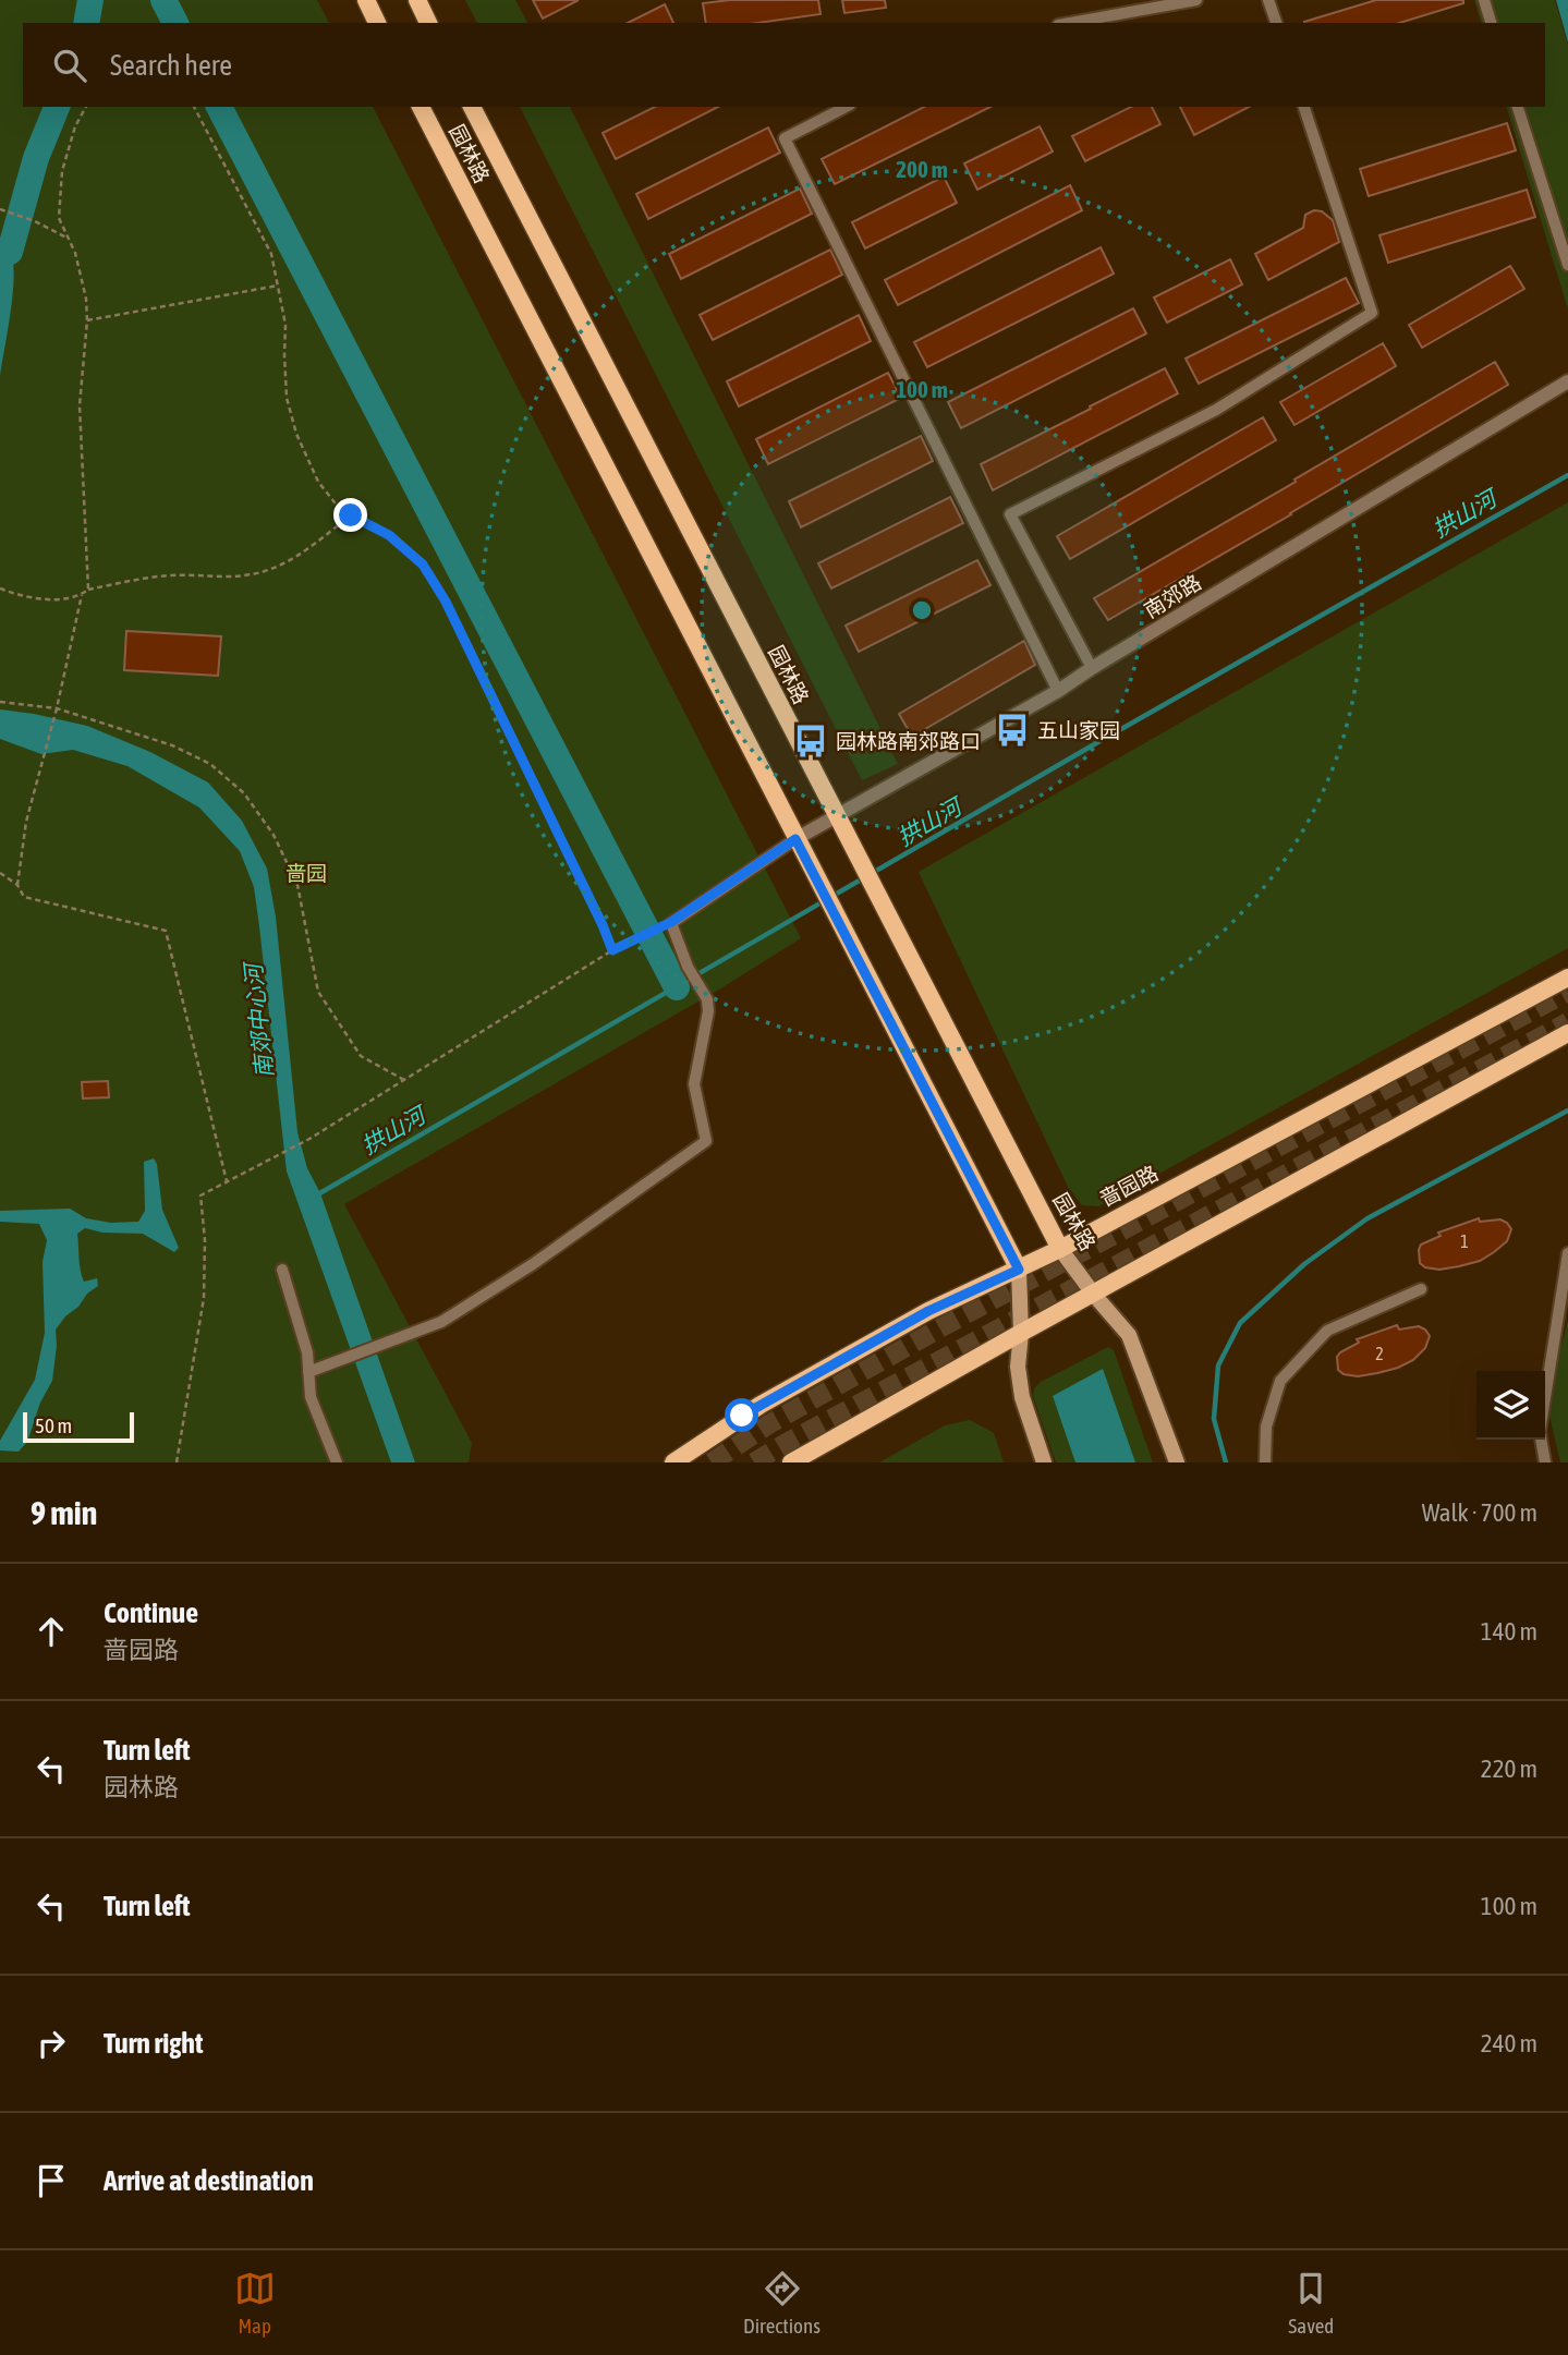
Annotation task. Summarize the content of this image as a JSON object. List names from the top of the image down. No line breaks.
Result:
{"streets":{"main road":["园林路","啬园路"],"street":["南郊路"]},"crossings":[["园林路","南郊路"],["园林路","啬园路"]],"water":["拱山河","南郊中心河"],"parks":["啬园"],"places":{"bus stop":["五山家园","园林路南郊路口"]},"house_numbers":["1","2"],"scale_bar":"50 m","page":{"search":"Search here","scale":"50 m","heading":["9 min","Walk · 700 m"],"list":[["Continue","啬园路","140 m"],["Turn left","园林路","220 m"],["Turn left","100 m"],["Turn right","240 m"],"Arrive at destination"],"nav":["Map","Directions","Saved"]},"rings":["200 m","100 m"]}
